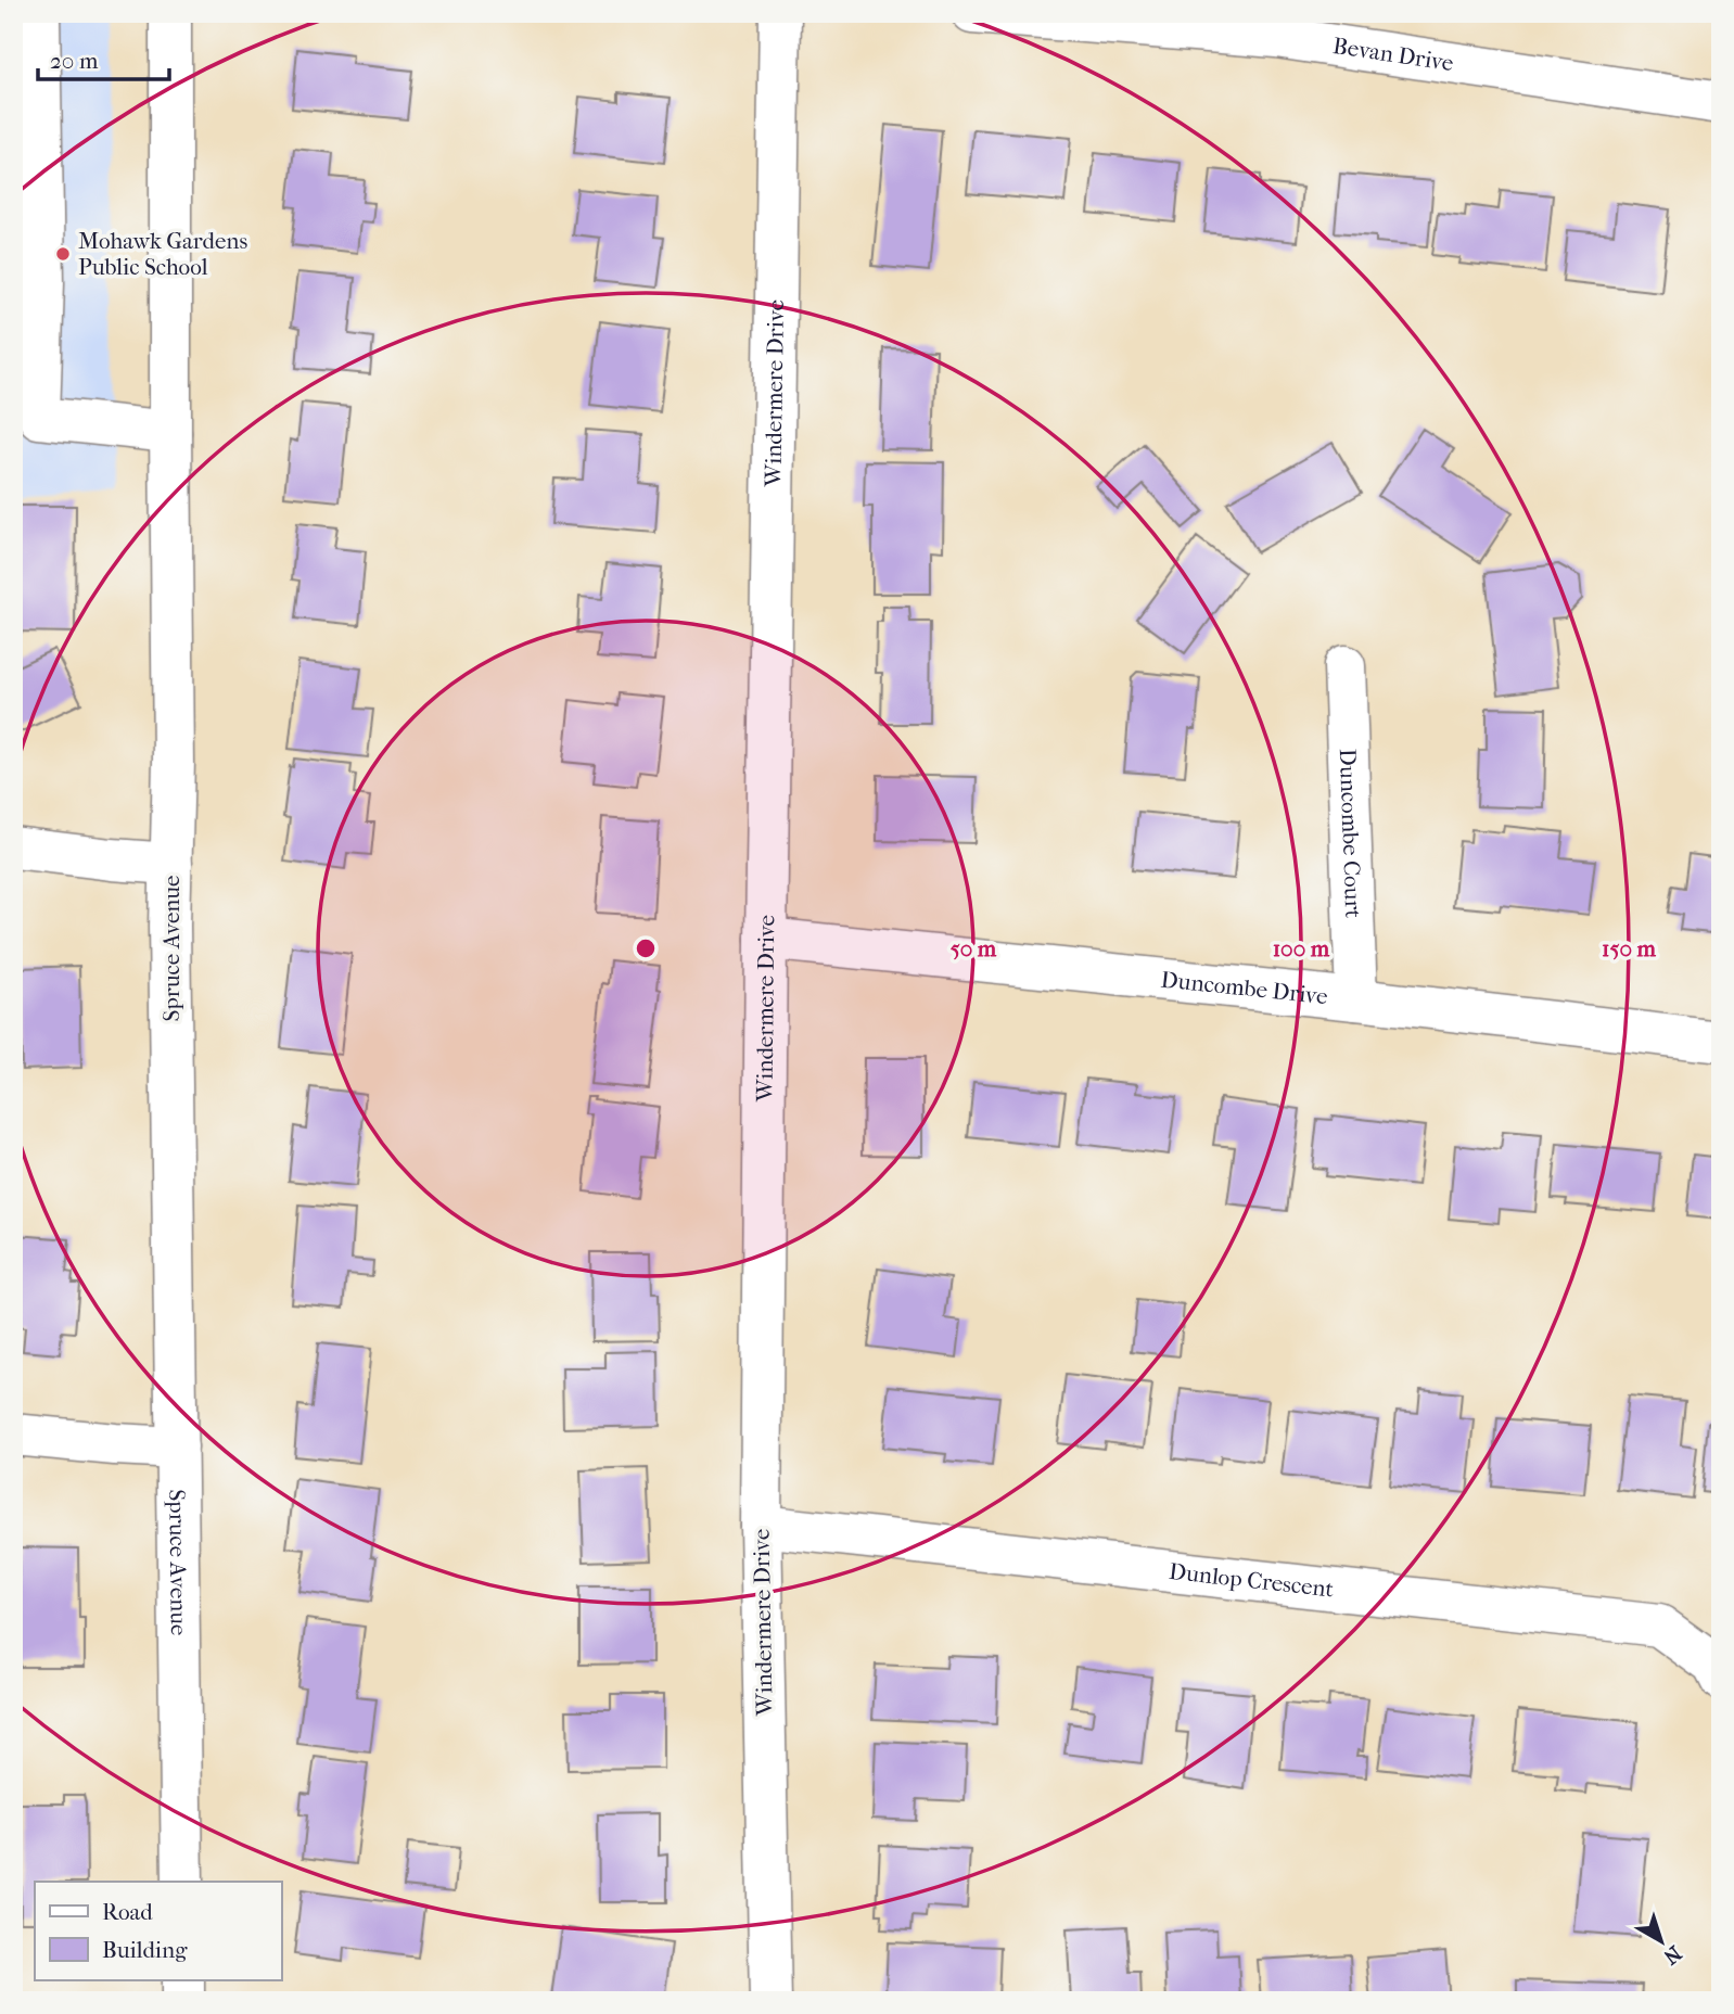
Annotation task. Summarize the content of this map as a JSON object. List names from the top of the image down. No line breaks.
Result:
{"streets":{"street":["Bevan Drive","Windermere Drive","Duncombe Court","Spruce Avenue","Duncombe Drive","Dunlop Crescent"]},"crossings":[["Windermere Drive","Duncombe Drive"],["Windermere Drive","Dunlop Crescent"],["Duncombe Court","Duncombe Drive"]],"places":["Mohawk Gardens Public School"],"legend":["Road","Building"],"scale_bar":"20 m","north":"bottom right","rings":["50 m","100 m","150 m"]}
